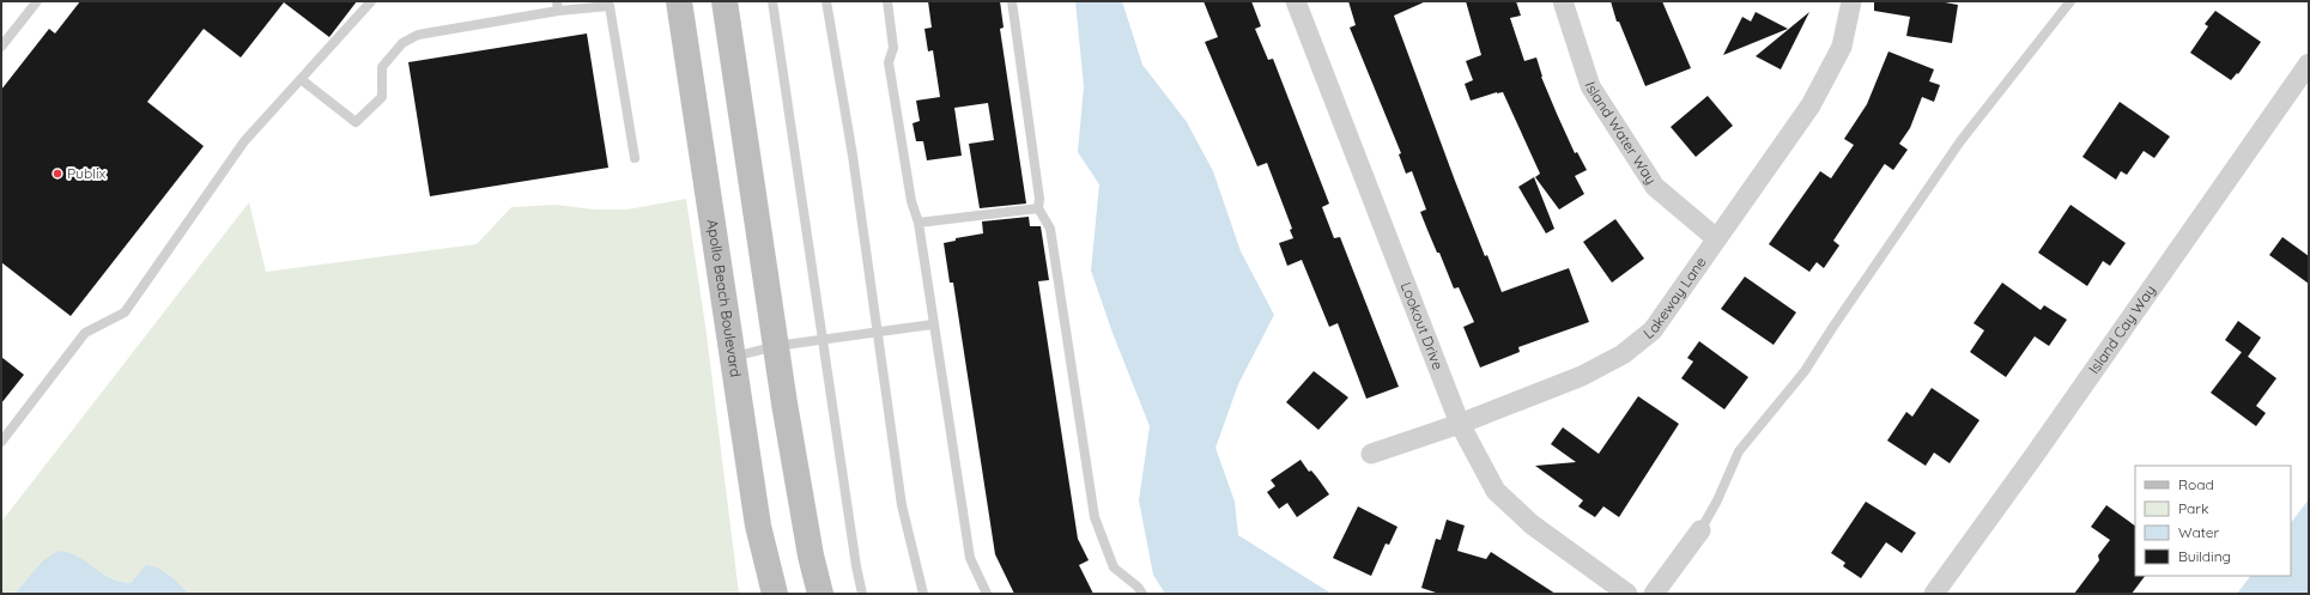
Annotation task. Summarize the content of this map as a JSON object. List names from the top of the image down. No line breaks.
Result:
{"streets":{"main road":["Apollo Beach Boulevard"],"street":["Island Water Way","Lakeway Lane","Lookout Drive","Island Cay Way"]},"crossings":[["Island Water Way","Lakeway Lane"],["Lakeway Lane","Lookout Drive"]],"places":["Publix"],"legend":["Road","Park","Water","Building"]}
